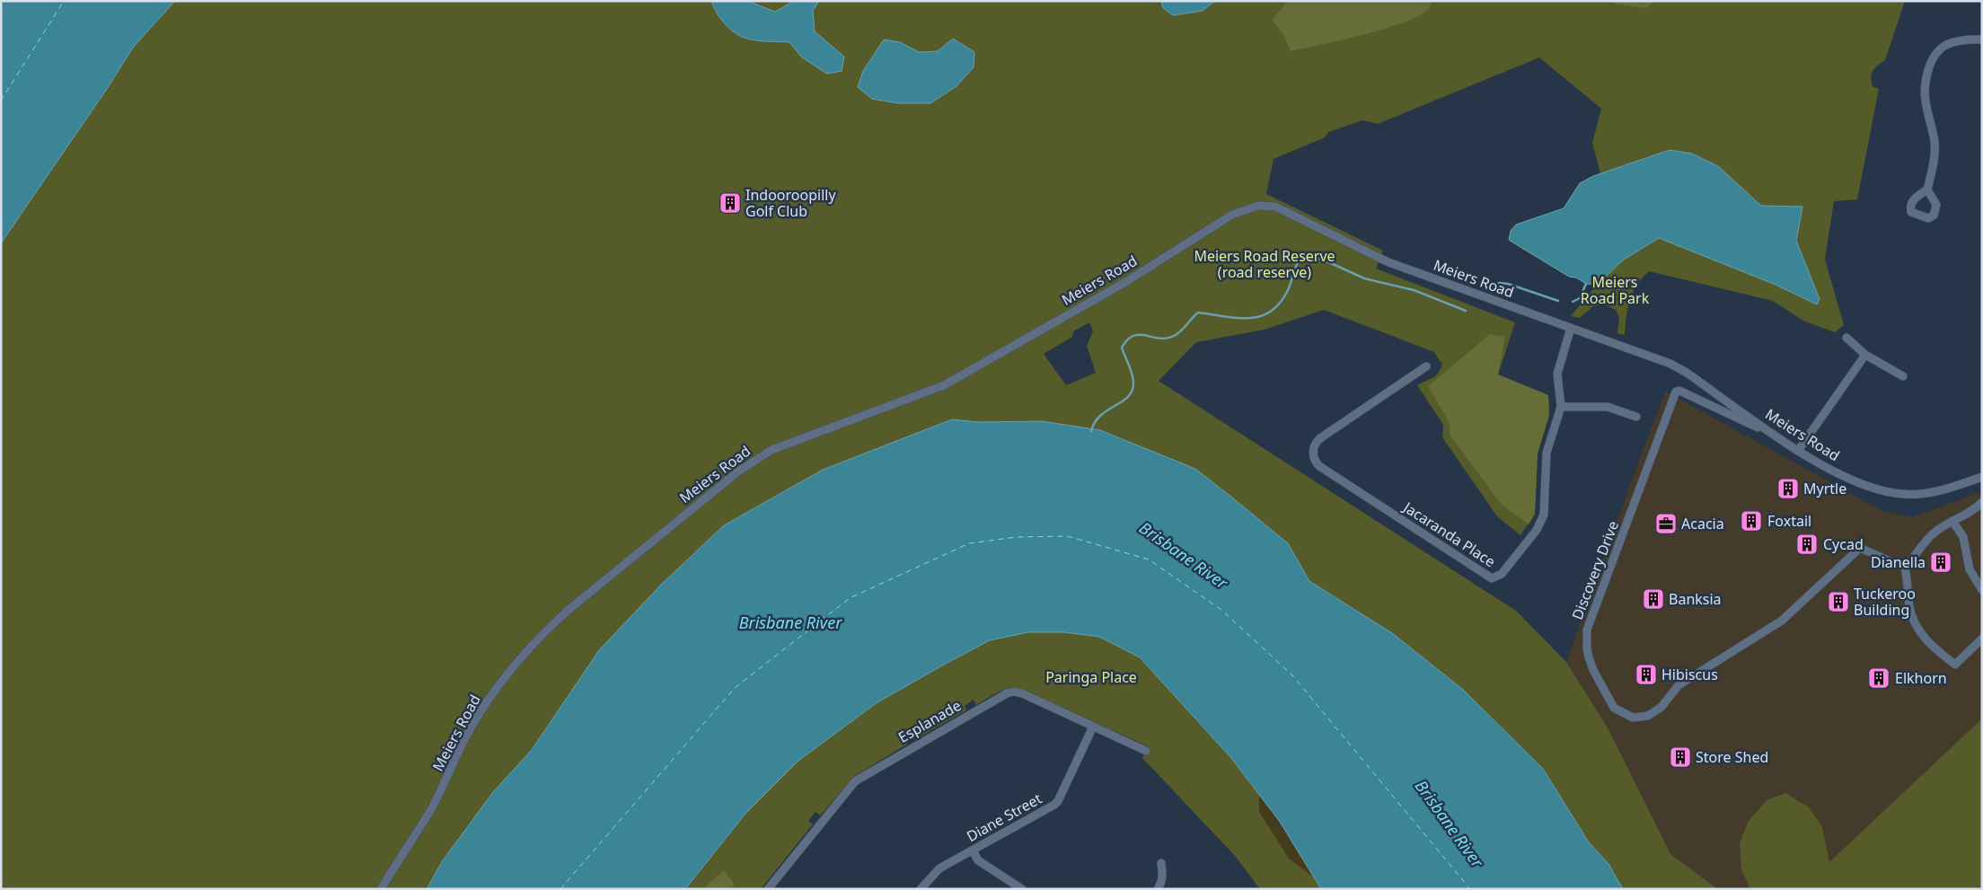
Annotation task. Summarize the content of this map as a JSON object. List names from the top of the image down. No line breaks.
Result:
{"streets":{"street":["Meiers Road","Jacaranda Place","Discovery Drive","Esplanade","Diane Street"]},"crossings":[["Meiers Road","Jacaranda Place"],["Meiers Road","Discovery Drive"],["Esplanade","Diane Street"]],"water":["Brisbane River"],"parks":["Meiers Road Reserve (road reserve)","Meiers Road Park","Paringa Place"],"places":{"building":["Indooroopilly Golf Club","Myrtle","Foxtail","Cycad","Dianella","Banksia","Tuckeroo Building","Hibiscus","Elkhorn","Store Shed"],"office":["Acacia"]}}
